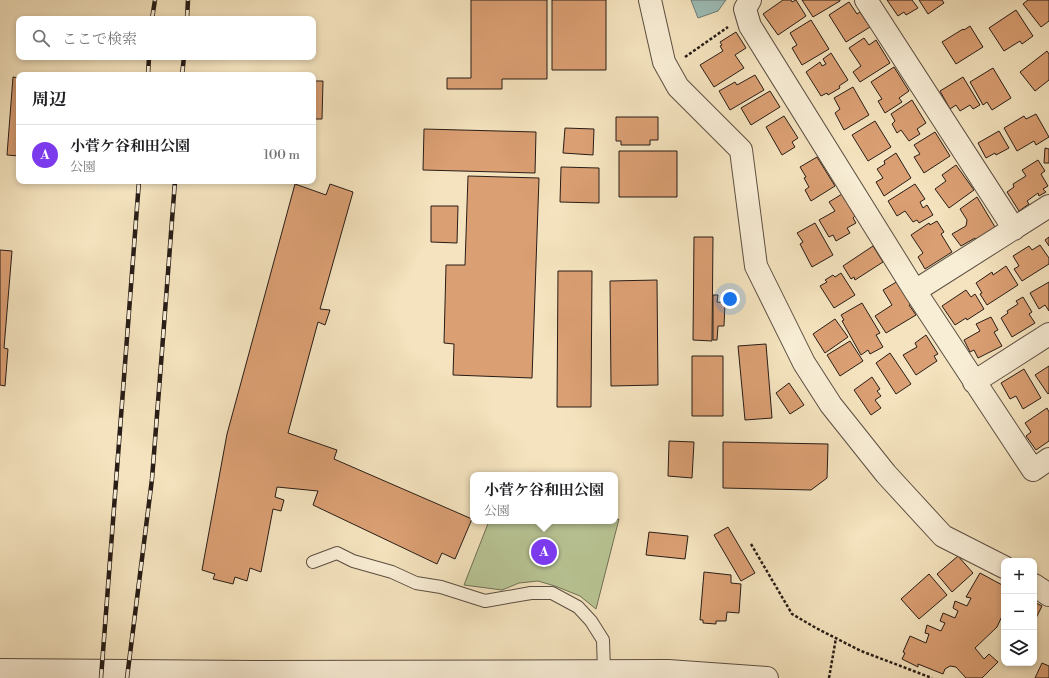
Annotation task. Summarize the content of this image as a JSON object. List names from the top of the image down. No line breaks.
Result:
{"page":{"search":"ここで検索","heading":"周辺","list":[{"mark":"A","name":"小菅ケ谷和田公園","note":"公園","value":"100 m"}],"popup":["小菅ケ谷和田公園","公園"],"pins":"A","map_buttons":["+","−"]}}
